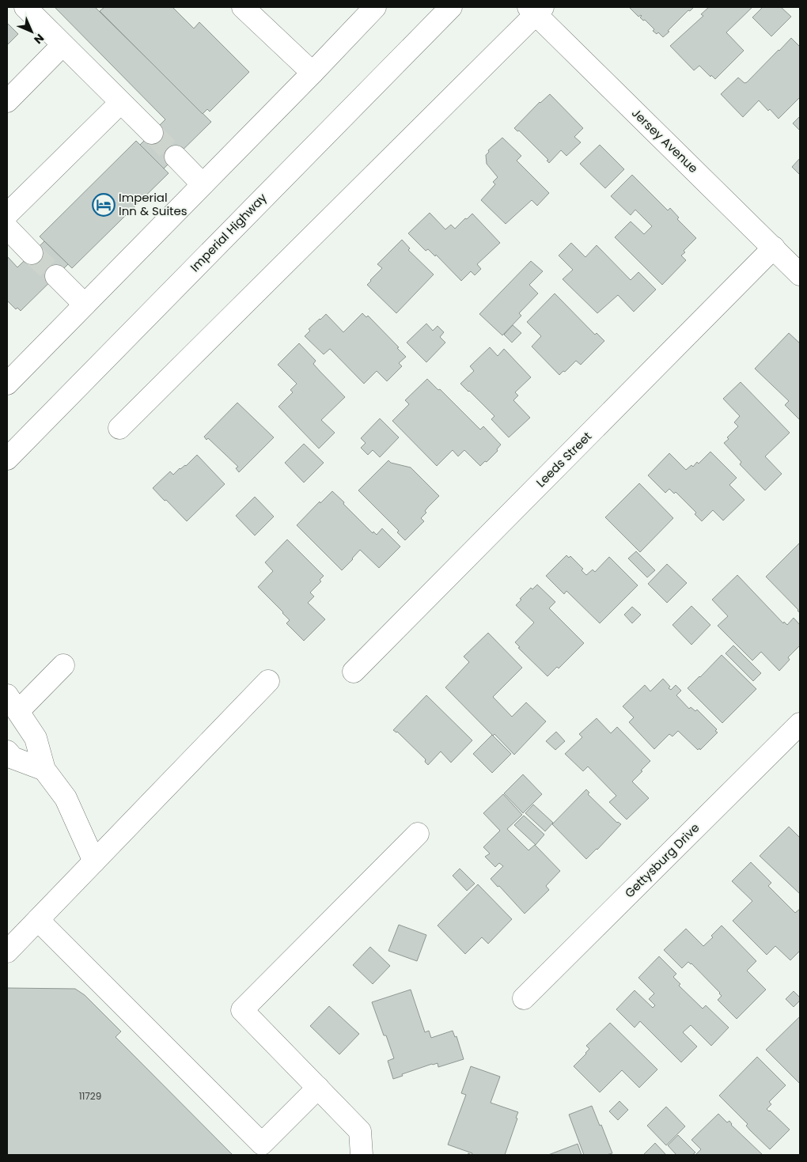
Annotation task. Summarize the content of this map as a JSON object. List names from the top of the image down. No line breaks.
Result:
{"streets":{"street":["Jersey Avenue","Imperial Highway","Leeds Street","Gettysburg Drive"]},"crossings":[["Jersey Avenue","Leeds Street"]],"places":{"hotel":["Imperial Inn & Suites"]},"house_numbers":["11729"],"north":"bottom right"}
